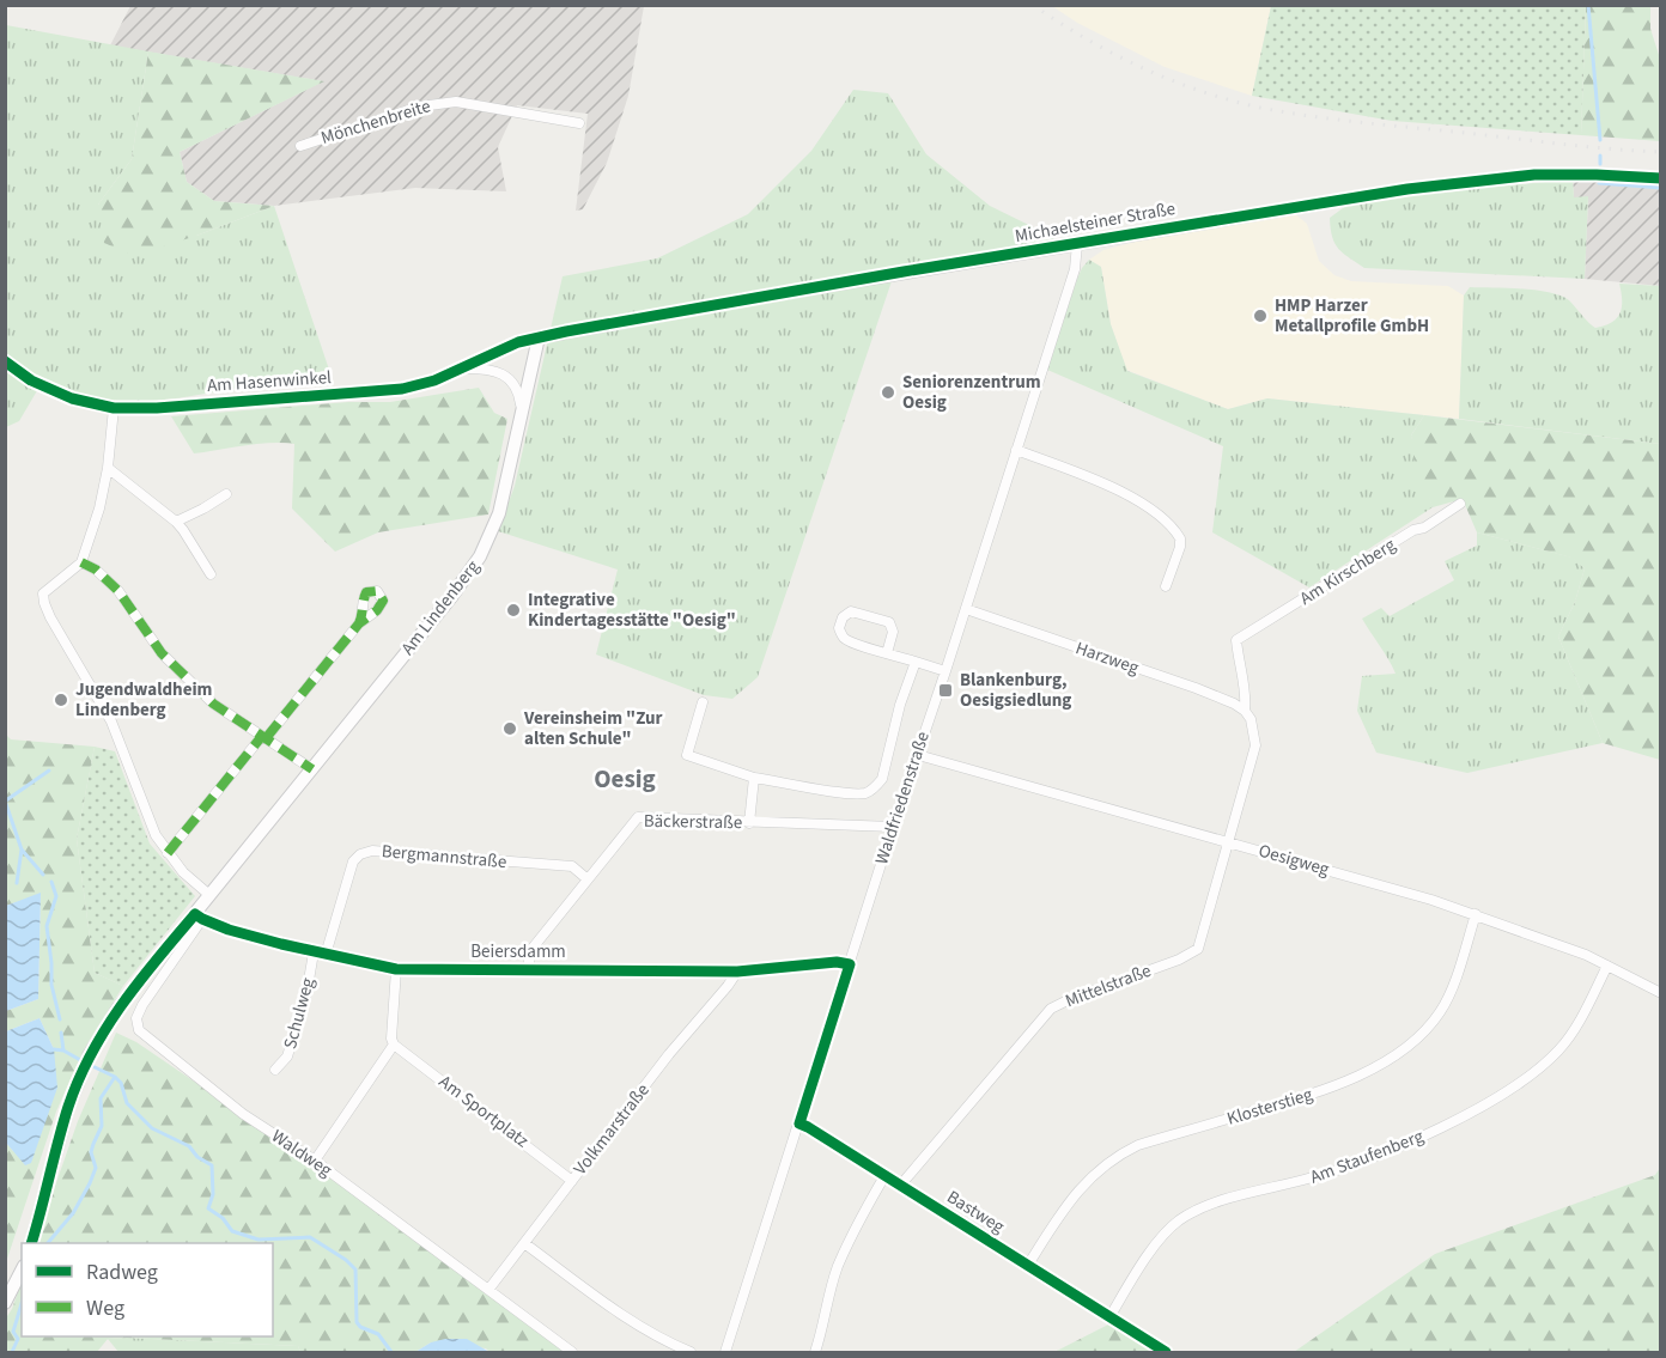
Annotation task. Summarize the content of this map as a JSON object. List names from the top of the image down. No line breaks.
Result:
{"streets":{"street":["Mönchenbreite","Michaelsteiner Straße","Am Hasenwinkel","Am Kirschberg","Am Lindenberg","Harzweg","Waldfriedenstraße","Bäckerstraße","Bergmannstraße","Oesigweg","Beiersdamm","Mittelstraße","Schulweg","Klosterstieg","Am Sportplatz","Volkmarstraße","Waldweg","Am Staufenberg","Bastweg"]},"crossings":[["Michaelsteiner Straße","Am Hasenwinkel"],["Michaelsteiner Straße","Am Lindenberg"],["Michaelsteiner Straße","Waldfriedenstraße"],["Am Hasenwinkel","Am Lindenberg"],["Am Kirschberg","Harzweg"],["Am Lindenberg","Beiersdamm"],["Am Lindenberg","Waldweg"],["Harzweg","Waldfriedenstraße"],["Waldfriedenstraße","Bäckerstraße"],["Waldfriedenstraße","Oesigweg"],["Waldfriedenstraße","Beiersdamm"],["Waldfriedenstraße","Bastweg"],["Bäckerstraße","Bergmannstraße"],["Bäckerstraße","Beiersdamm"],["Bergmannstraße","Beiersdamm"],["Oesigweg","Mittelstraße"],["Oesigweg","Klosterstieg"],["Oesigweg","Am Staufenberg"],["Beiersdamm","Schulweg"],["Beiersdamm","Volkmarstraße"],["Beiersdamm","Waldweg"],["Mittelstraße","Bastweg"],["Klosterstieg","Bastweg"],["Am Sportplatz","Volkmarstraße"],["Volkmarstraße","Waldweg"],["Am Staufenberg","Bastweg"]],"districts":["Oesig"],"places":{"other":["HMP Harzer Metallprofile GmbH","Seniorenzentrum Oesig","Integrative Kindertagesstätte \"Oesig\"","Jugendwaldheim Lindenberg","Vereinsheim \"Zur alten Schule\""],"transit":["Blankenburg, Oesigsiedlung"]},"legend":["Radweg","Weg"]}
